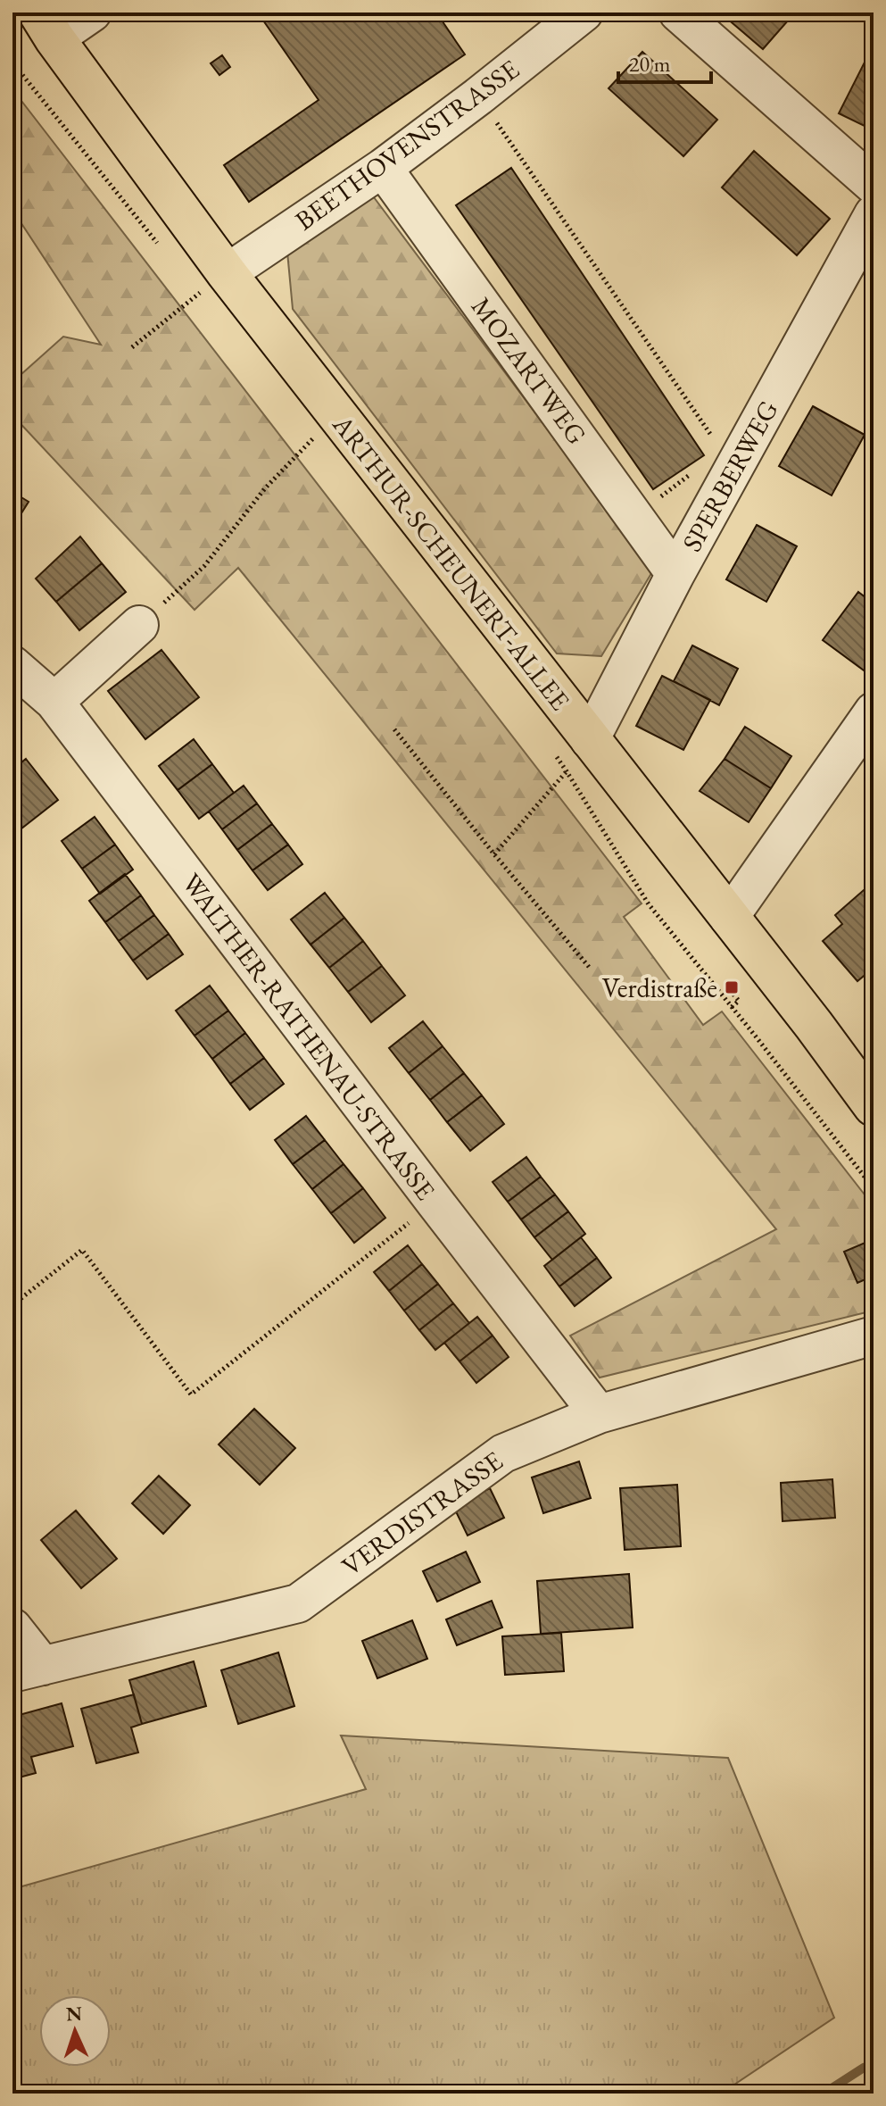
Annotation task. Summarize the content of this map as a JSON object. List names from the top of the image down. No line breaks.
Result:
{"streets":{"main road":["ARTHUR-SCHEUNERT-ALLEE"],"street":["BEETHOVENSTRASSE","MOZARTWEG","SPERBERWEG","WALTHER-RATHENAU-STRASSE","VERDISTRASSE"]},"crossings":[["BEETHOVENSTRASSE","MOZARTWEG"],["BEETHOVENSTRASSE","ARTHUR-SCHEUNERT-ALLEE"],["MOZARTWEG","SPERBERWEG"],["SPERBERWEG","ARTHUR-SCHEUNERT-ALLEE"],["WALTHER-RATHENAU-STRASSE","VERDISTRASSE"]],"places":{"transit":["Verdistraße"]},"scale_bar":"20 m","north":"top"}
